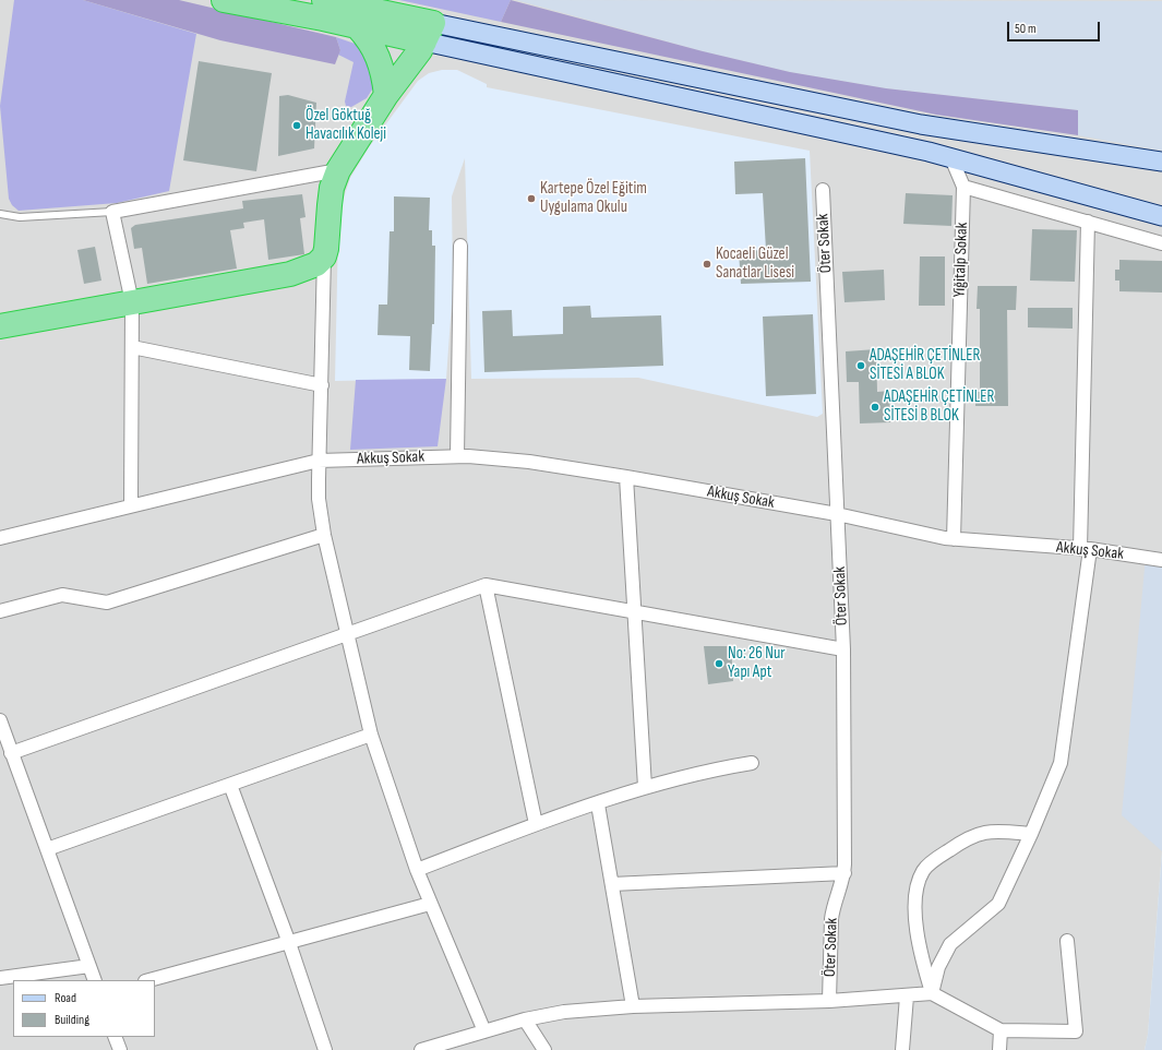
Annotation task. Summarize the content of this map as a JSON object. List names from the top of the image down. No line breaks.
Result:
{"streets":{"street":["Öter Sokak","Yiğitalp Sokak","Akkuş Sokak"]},"crossings":[["Öter Sokak","Akkuş Sokak"],["Yiğitalp Sokak","Akkuş Sokak"]],"places":["Özel Göktuğ Havacılık Koleji","Kartepe Özel Eğitim Uygulama Okulu","Kocaeli Güzel Sanatlar Lisesi","ADAŞEHİR ÇETİNLER SİTESİ A BLOK","ADAŞEHİR ÇETİNLER SİTESİ B BLOK","No: 26 Nur Yapı Apt"],"legend":["Road","Building"],"scale_bar":"50 m"}
